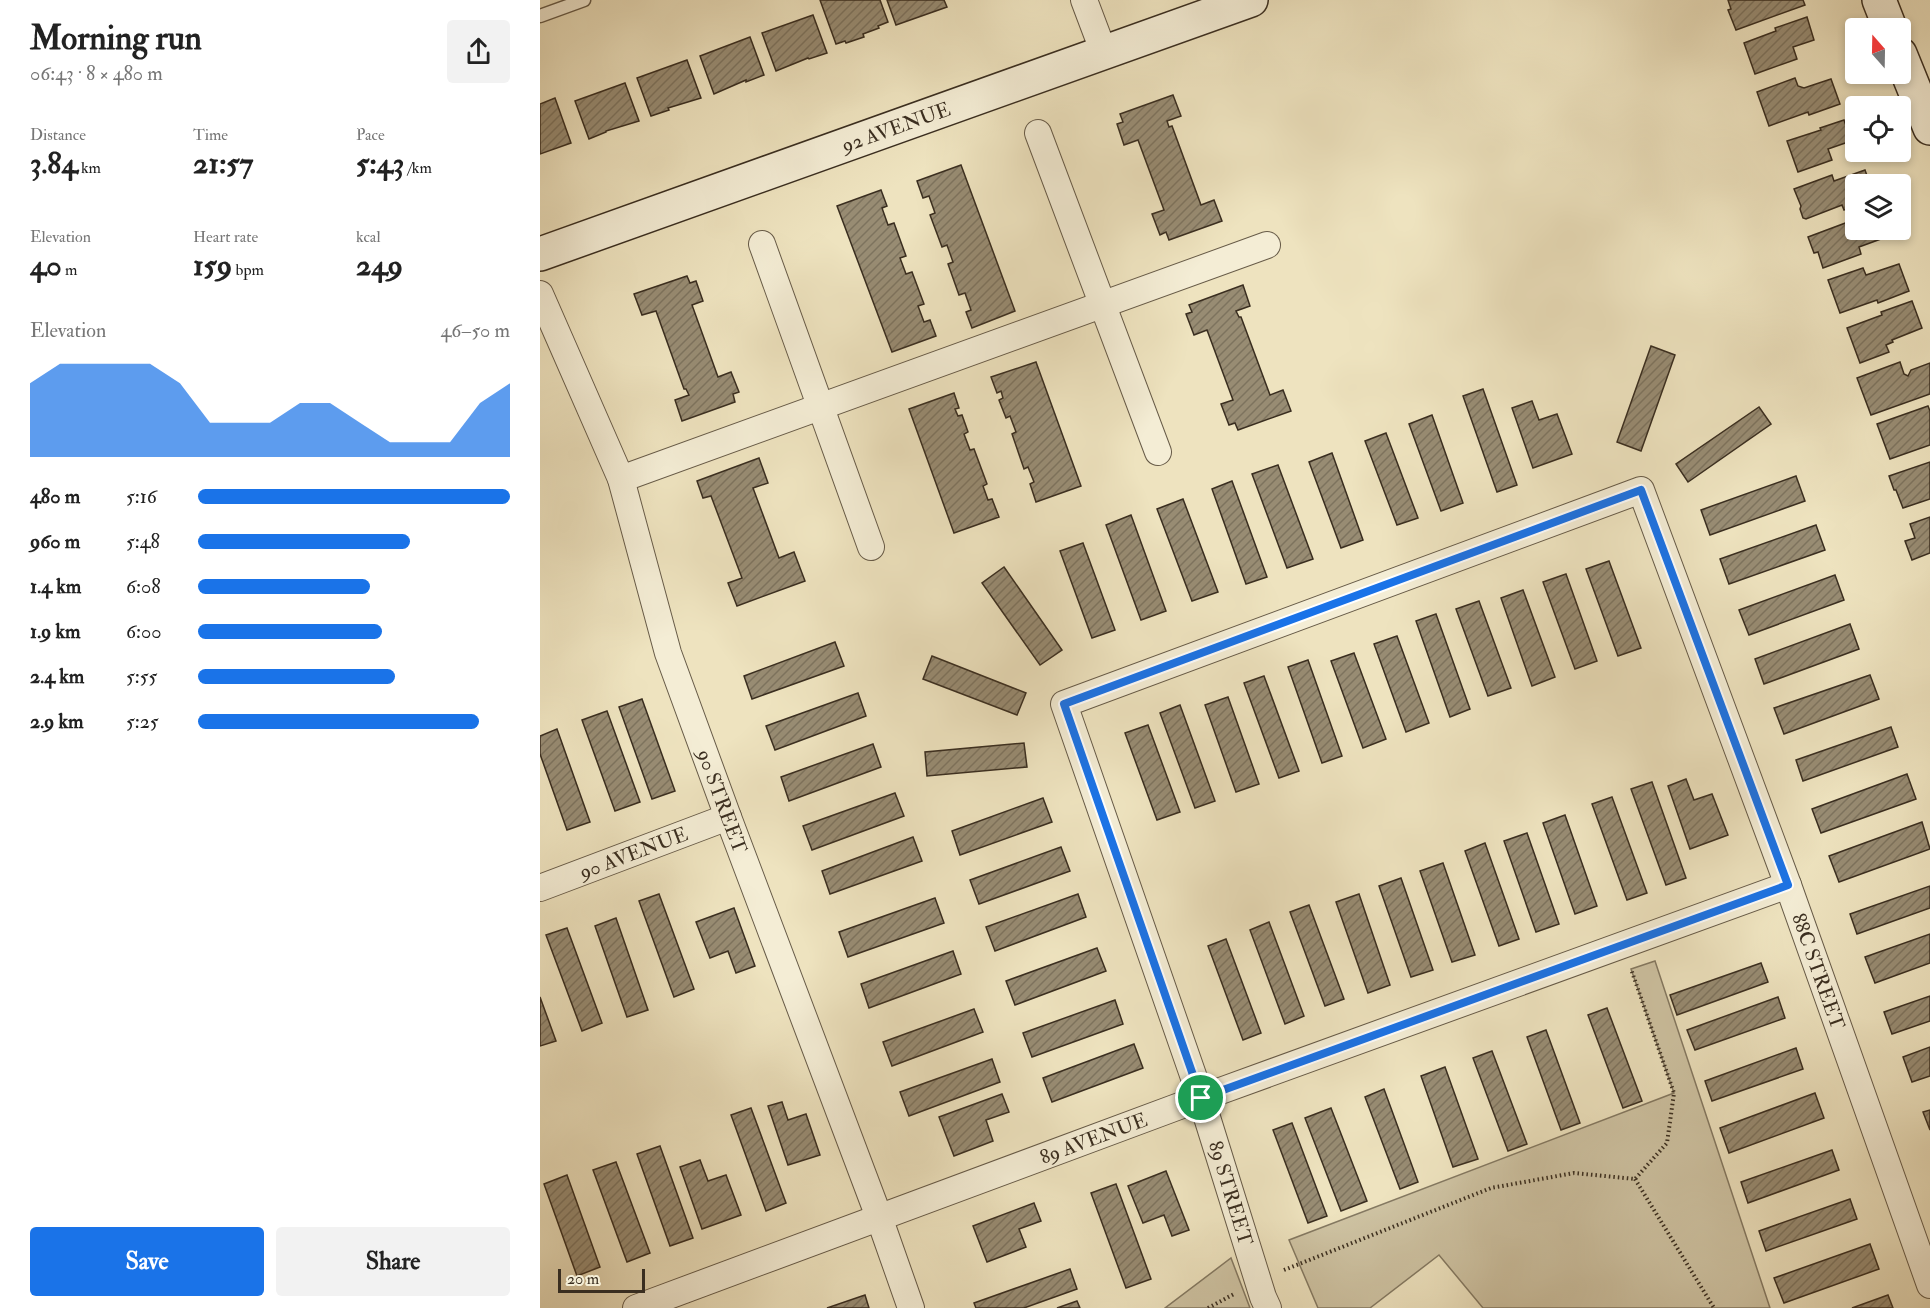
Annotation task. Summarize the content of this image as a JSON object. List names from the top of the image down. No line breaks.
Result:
{"streets":{"street":["92 AVENUE","90 STREET","90 AVENUE","88C STREET","89 AVENUE","89 STREET"]},"crossings":[["90 STREET","90 AVENUE"],["90 STREET","89 AVENUE"],["88C STREET","89 AVENUE"],["88C STREET","89 STREET"],["89 AVENUE","89 STREET"]],"scale_bar":"20 m","north":"top","page":{"heading":["Morning run","06:43 · 8 × 480 m"],"stats":[["Distance","3.84 km"],["Time","21:57"],["Pace","5:43 /km"],["Elevation","40 m"],["Heart rate","159 bpm"],["kcal","249"]],"chart":["Elevation","46–50 m"],"list":[{"name":"480 m","note":"5:16"},{"name":"960 m","note":"5:48"},{"name":"1.4 km","note":"6:08"},{"name":"1.9 km","note":"6:00"},{"name":"2.4 km","note":"5:55"},{"name":"2.9 km","note":"5:25"}],"buttons":["Save","Share"],"scale":"20 m"}}
